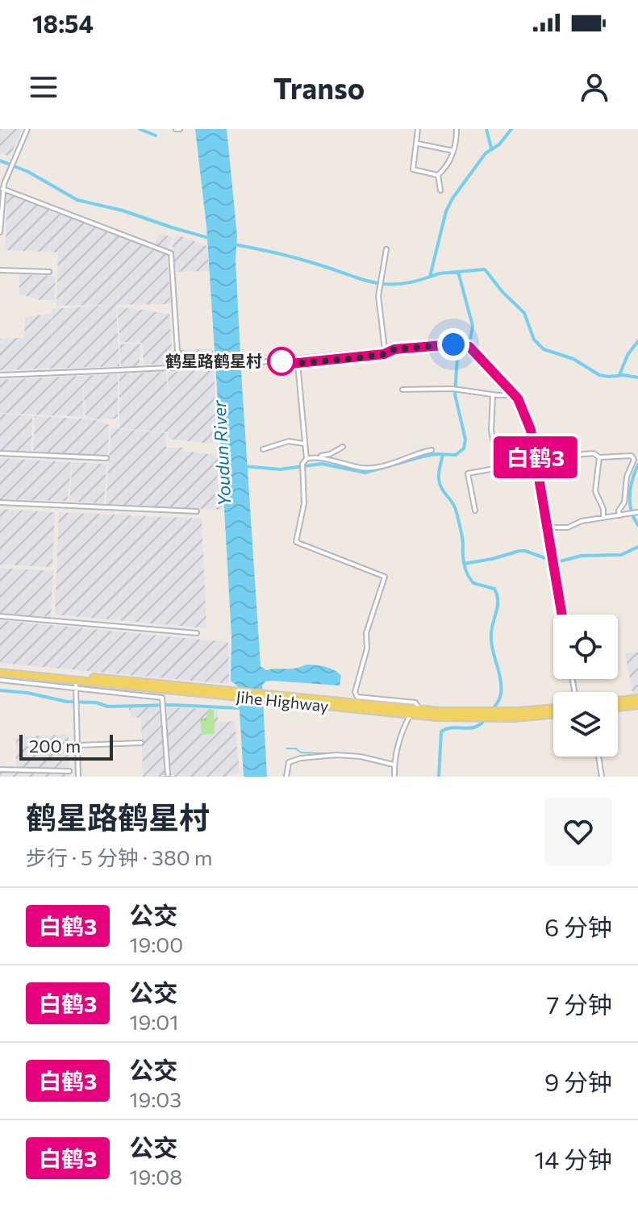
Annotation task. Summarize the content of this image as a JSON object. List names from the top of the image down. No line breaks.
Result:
{"streets":{"main road":["Jihe Highway"]},"water":["Youdun River"],"places":["鹤星路鹤星村"],"lines":["bus line 白鹤3"],"scale_bar":"200 m","page":{"status":"18:54","header":"Transo","on_map":"白鹤3","scale":"200 m","heading":["鹤星路鹤星村","步行 · 5 分钟 · 380 m"],"list":[{"mark":"白鹤3","name":"公交","note":"19:00","value":"6 分钟"},{"mark":"白鹤3","name":"公交","note":"19:01","value":"7 分钟"},{"mark":"白鹤3","name":"公交","note":"19:03","value":"9 分钟"},{"mark":"白鹤3","name":"公交","note":"19:08","value":"14 分钟"}]}}
